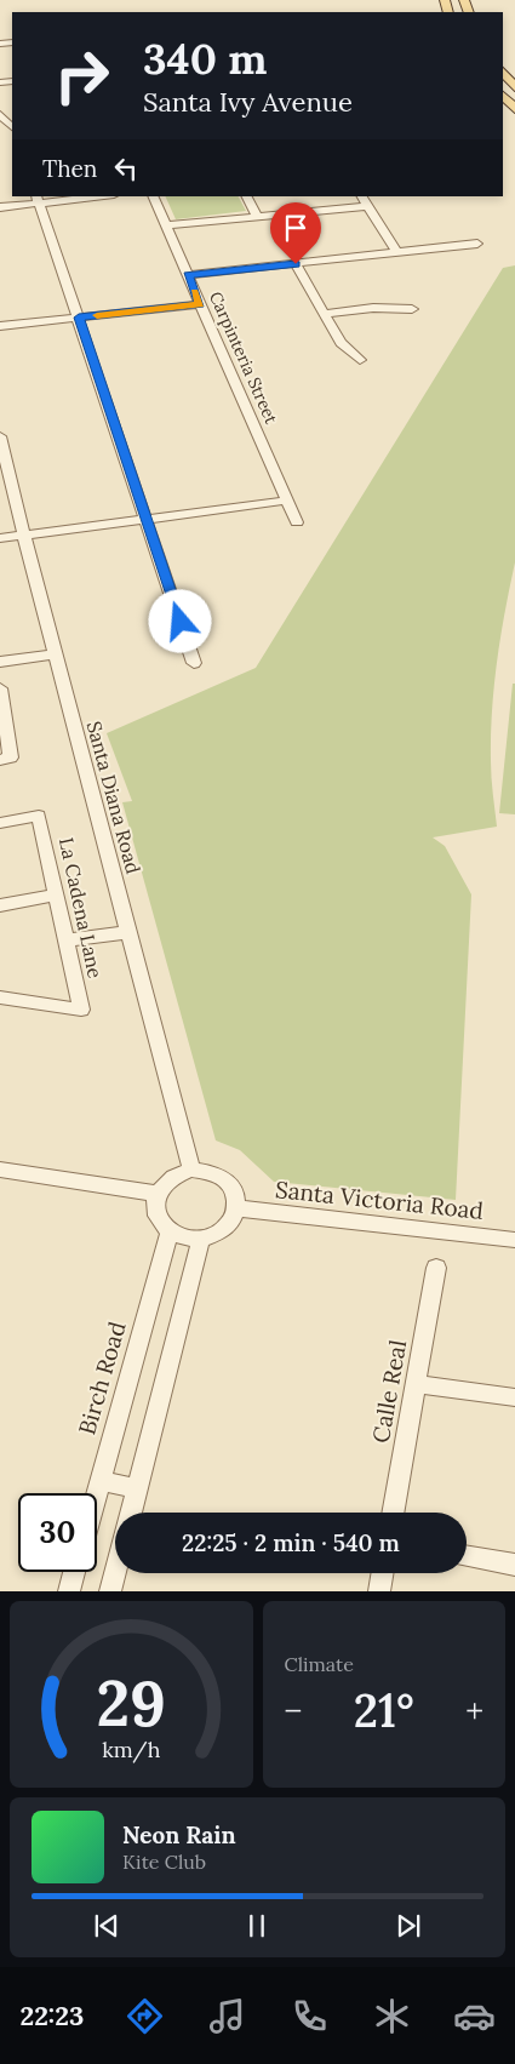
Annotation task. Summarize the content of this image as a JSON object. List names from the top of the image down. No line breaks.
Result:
{"streets":{"street":["Carpinteria Street","Santa Diana Road","La Cadena Lane","Santa Victoria Road","Birch Road","Calle Real"]},"crossings":[["Santa Diana Road","Santa Victoria Road"],["Santa Diana Road","Birch Road"],["Santa Victoria Road","Birch Road"]],"page":{"turn":["340 m","Santa Ivy Avenue"],"then":"Then","limit":"30","trip":"22:25 · 2 min · 540 m","tile":"Climate","heat":["−","21°","+"],"song":["Neon Rain","Kite Club"],"tabs":"22:23","gauge":["29","km/h"]}}
